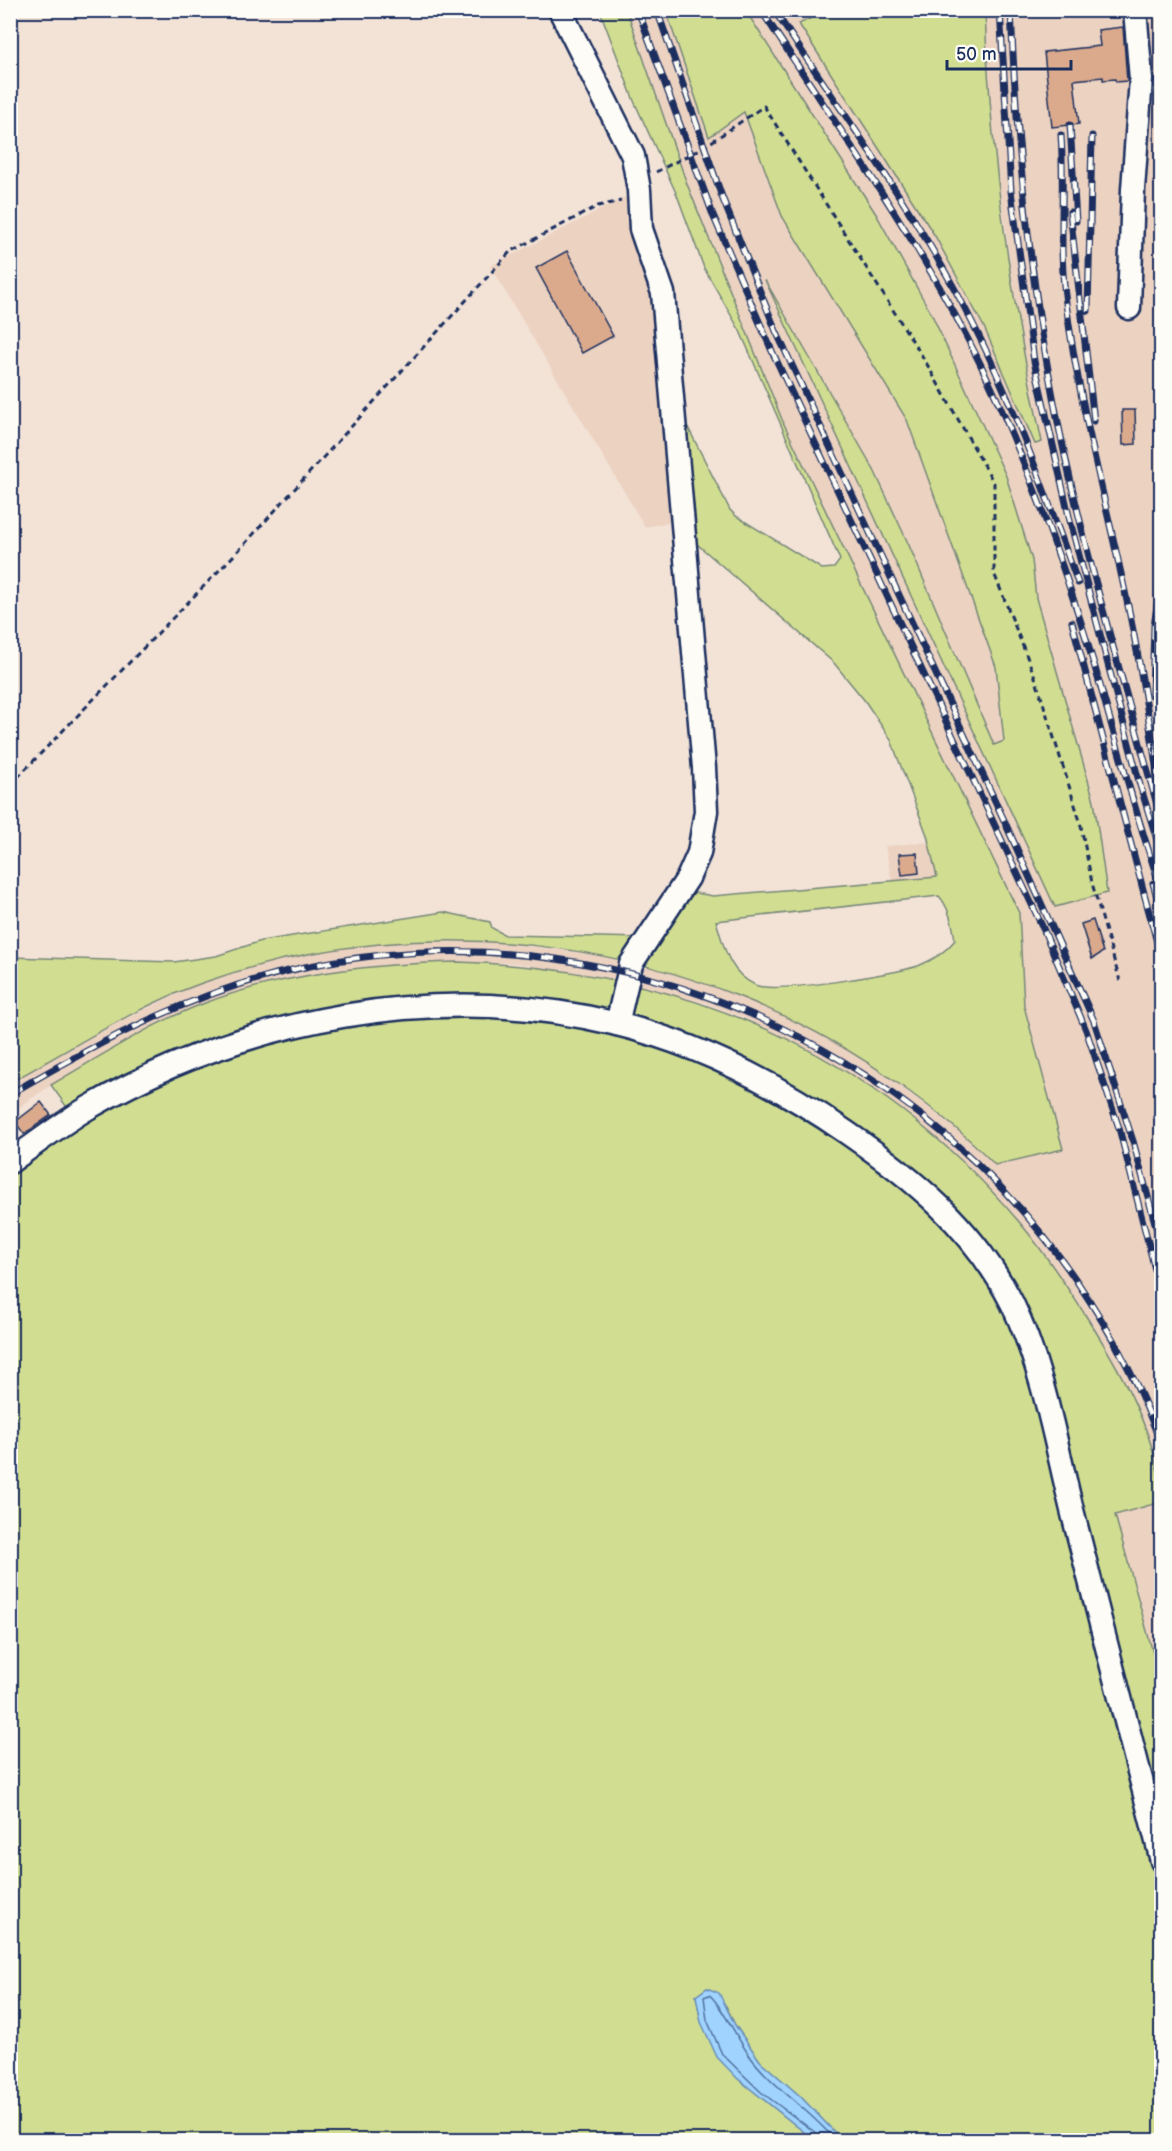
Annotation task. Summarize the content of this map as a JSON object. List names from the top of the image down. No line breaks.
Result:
{"scale_bar":"50 m"}
